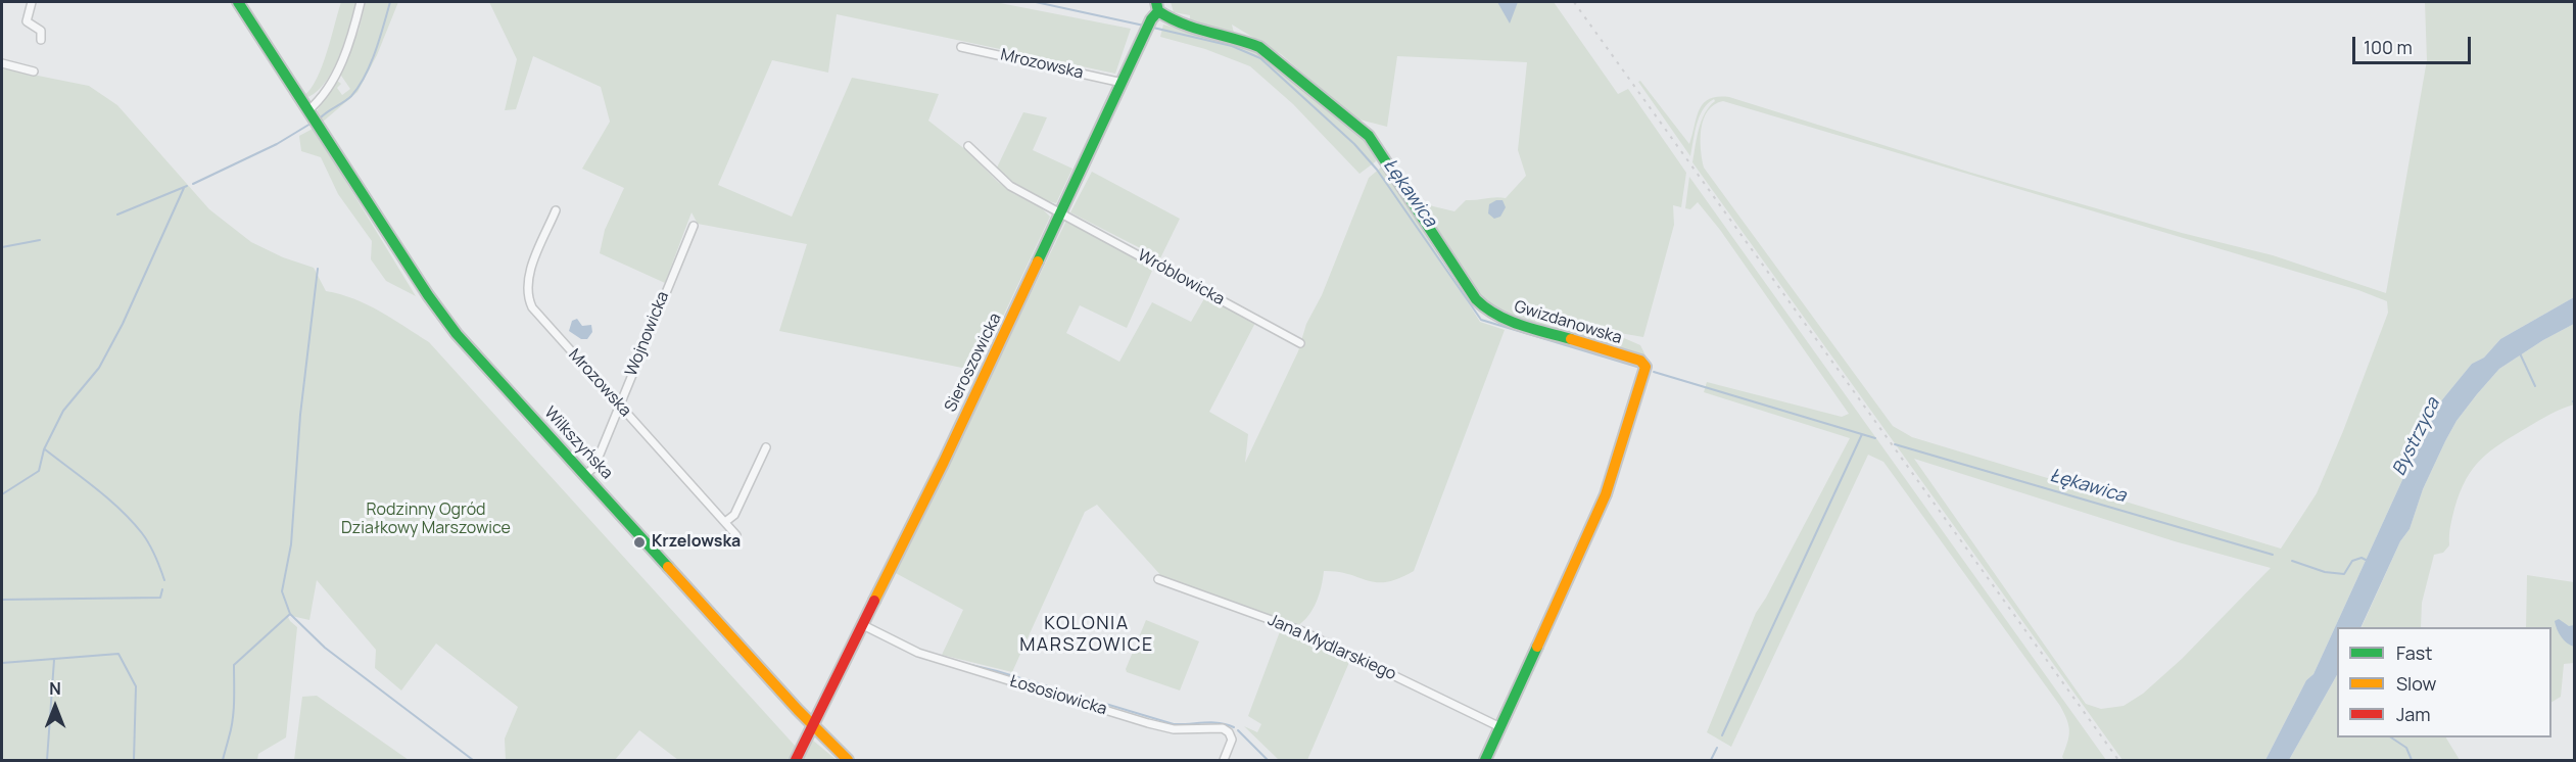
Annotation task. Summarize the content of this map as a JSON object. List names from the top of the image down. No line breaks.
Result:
{"streets":{"street":["Mrozowska","Wróblowicka","Gwizdanowska","Wojnowicka","Sieroszowicka","Wilkszyńska","Jana Mydlarskiego","Łososiowicka"]},"crossings":[["Mrozowska","Wojnowicka"],["Mrozowska","Sieroszowicka"],["Wróblowicka","Sieroszowicka"],["Gwizdanowska","Sieroszowicka"],["Gwizdanowska","Jana Mydlarskiego"],["Wojnowicka","Wilkszyńska"],["Sieroszowicka","Wilkszyńska"],["Sieroszowicka","Łososiowicka"]],"districts":["KOLONIA MARSZOWICE"],"water":["Łękawica","Bystrzyca"],"parks":["Rodzinny Ogród Działkowy Marszowice"],"places":["Krzelowska"],"legend":["Fast","Slow","Jam"],"scale_bar":"100 m","north":"top"}
